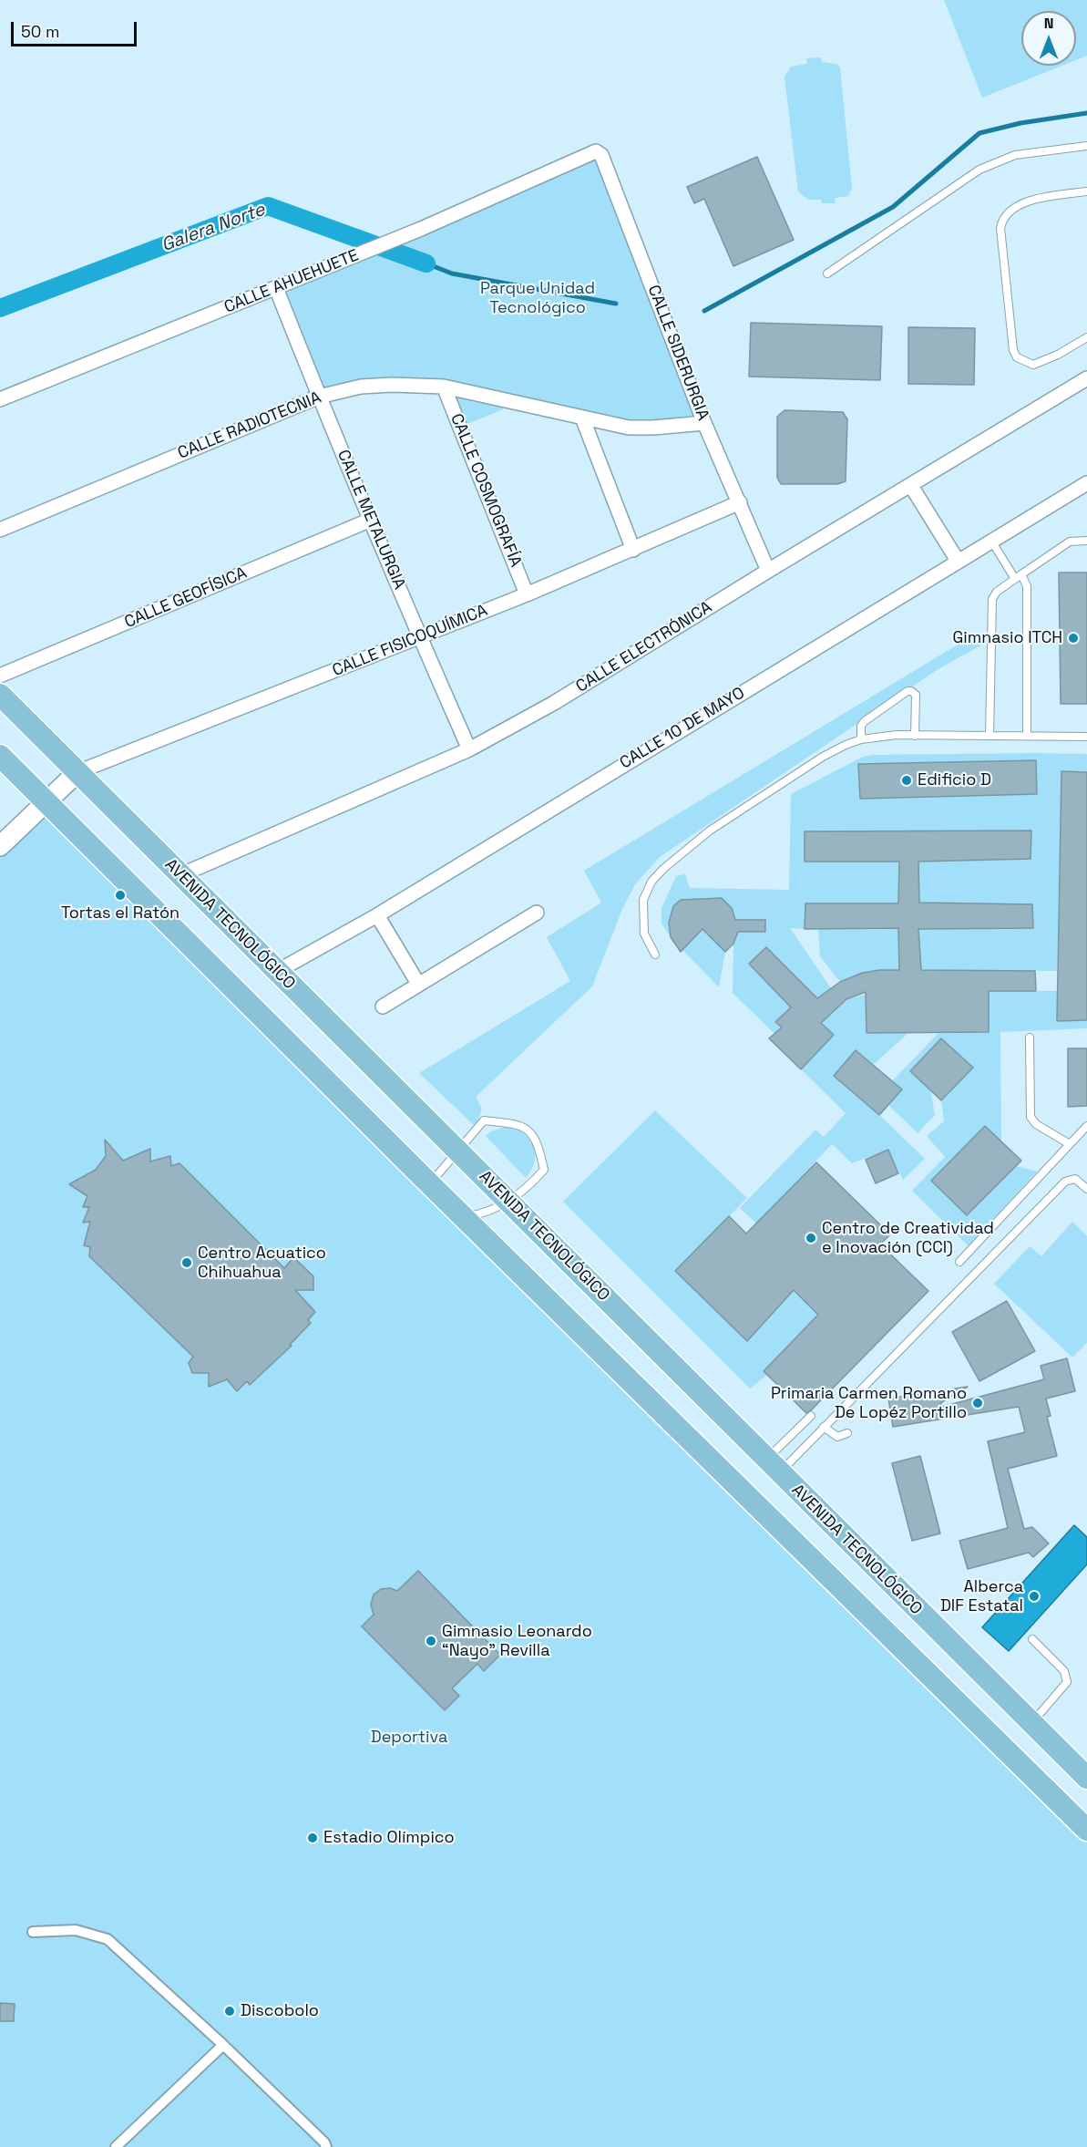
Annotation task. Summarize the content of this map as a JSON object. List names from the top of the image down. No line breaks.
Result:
{"streets":{"main road":["AVENIDA TECNOLÓGICO"],"street":["CALLE AHUEHUETE","CALLE SIDERURGIA","CALLE RADIOTECNIA","CALLE COSMOGRAFÍA","CALLE METALURGIA","CALLE GEOFÍSICA","CALLE FISICOQUÍMICA","CALLE ELECTRÓNICA","CALLE 10 DE MAYO"]},"crossings":[["CALLE AHUEHUETE","CALLE SIDERURGIA"],["CALLE AHUEHUETE","CALLE METALURGIA"],["CALLE SIDERURGIA","CALLE RADIOTECNIA"],["CALLE SIDERURGIA","CALLE FISICOQUÍMICA"],["CALLE SIDERURGIA","CALLE ELECTRÓNICA"],["CALLE RADIOTECNIA","CALLE COSMOGRAFÍA"],["CALLE RADIOTECNIA","CALLE METALURGIA"],["CALLE COSMOGRAFÍA","CALLE FISICOQUÍMICA"],["CALLE METALURGIA","CALLE GEOFÍSICA"],["CALLE METALURGIA","CALLE FISICOQUÍMICA"],["CALLE METALURGIA","CALLE ELECTRÓNICA"],["CALLE FISICOQUÍMICA","AVENIDA TECNOLÓGICO"],["CALLE ELECTRÓNICA","AVENIDA TECNOLÓGICO"],["CALLE 10 DE MAYO","AVENIDA TECNOLÓGICO"]],"water":["Galera Norte"],"parks":["Parque Unidad Tecnológico","Deportiva"],"places":["Gimnasio ITCH","Edificio D","Tortas el Ratón","Centro de Creatividad e Inovación (CCI)","Centro Acuatico Chihuahua","Primaria Carmen Romano De Lopéz Portillo","Alberca DIF Estatal","Gimnasio Leonardo “Nayo” Revilla","Estadio Olímpico","Discobolo"],"scale_bar":"50 m","north":"top"}
